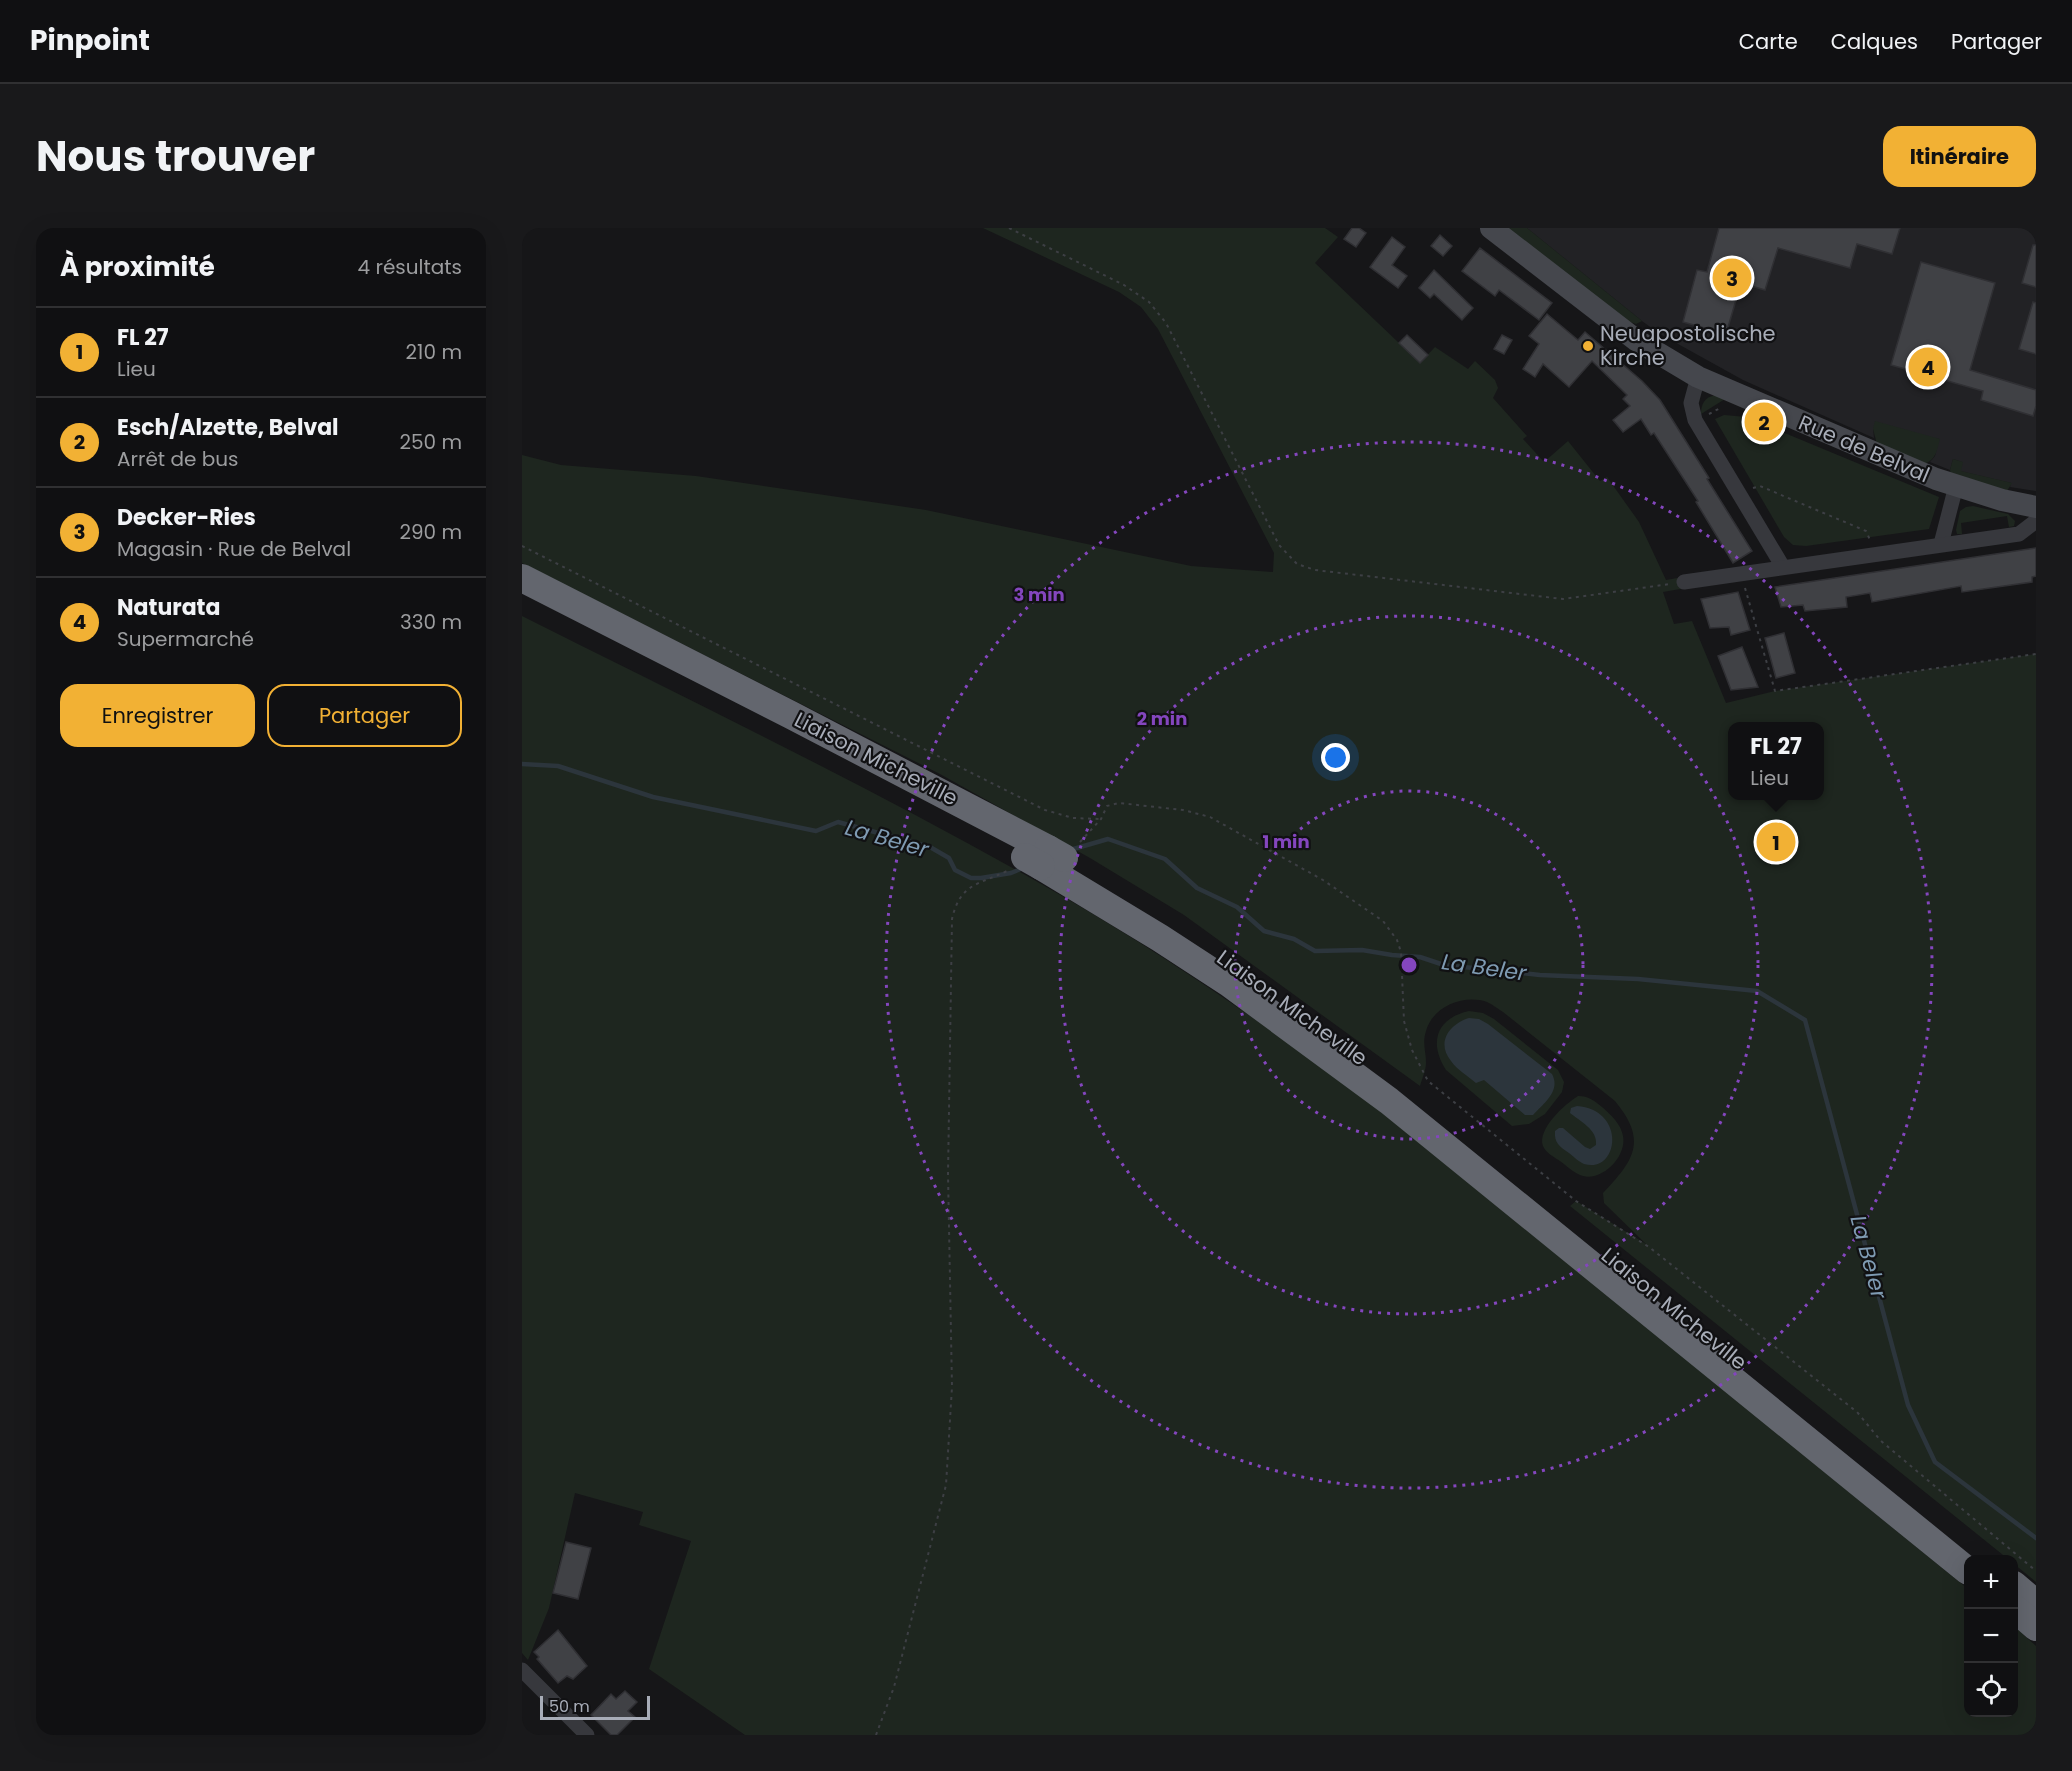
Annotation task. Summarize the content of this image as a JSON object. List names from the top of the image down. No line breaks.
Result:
{"streets":{"highway":["Liaison Micheville"],"main road":["Rue de Belval"]},"water":["La Beler"],"places":["Neuapostolische Kirche"],"scale_bar":"50 m","page":{"header":"Pinpoint","nav":["Carte","Calques","Partager"],"title":"Nous trouver","buttons":["Itinéraire",["Enregistrer","Partager"]],"heading":["À proximité","4 résultats"],"pins":["3","4","2","1"],"list":[{"mark":"1","name":"FL 27","note":"Lieu","value":"210 m"},{"mark":"2","name":"Esch/Alzette, Belval","note":"Arrêt de bus","value":"250 m"},{"mark":"3","name":"Decker-Ries","note":"Magasin · Rue de Belval","value":"290 m"},{"mark":"4","name":"Naturata","note":"Supermarché","value":"330 m"}],"popup":["FL 27","Lieu"],"map_buttons":["+","−"],"scale":"50 m"},"rings":["3 min","2 min","1 min"]}
